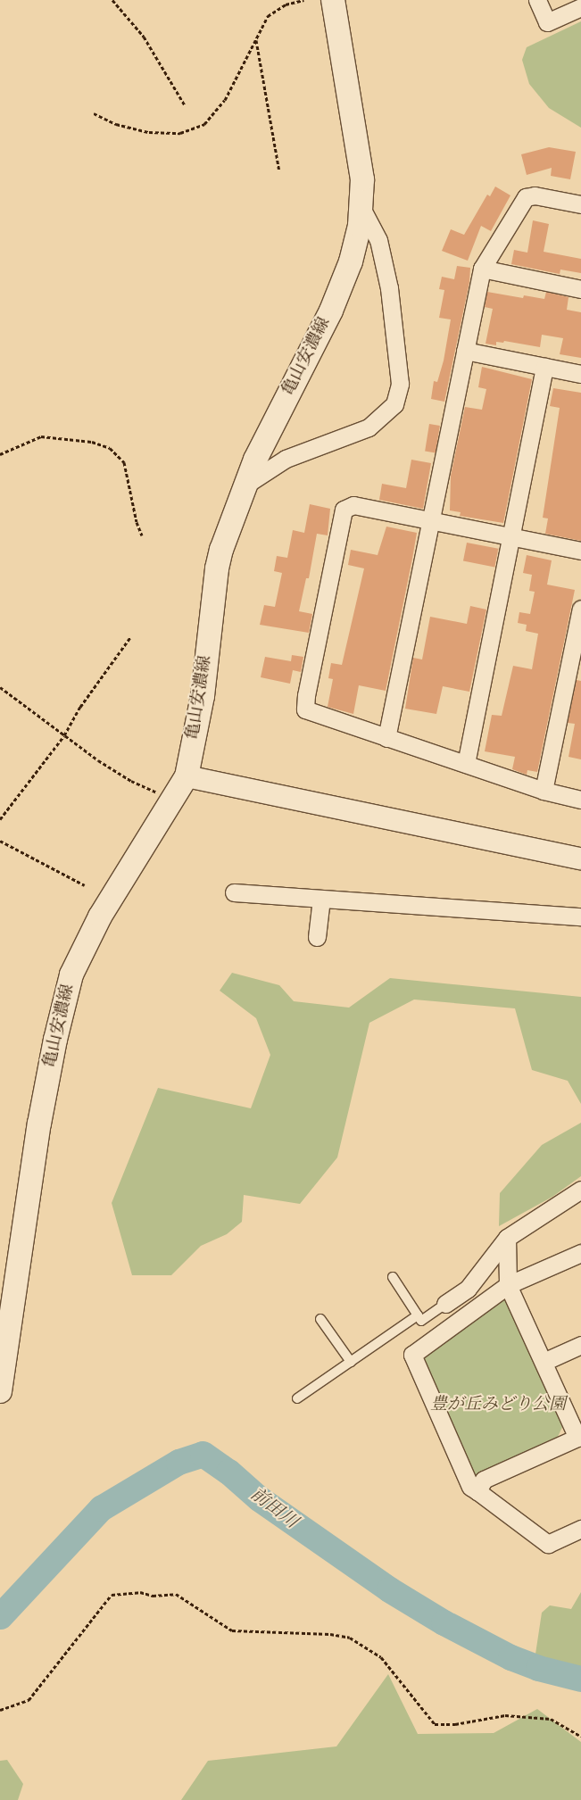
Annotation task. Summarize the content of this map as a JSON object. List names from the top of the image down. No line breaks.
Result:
{"streets":{"main road":["亀山安濃線"]},"water":["前田川"],"parks":["豊が丘みどり公園"]}
